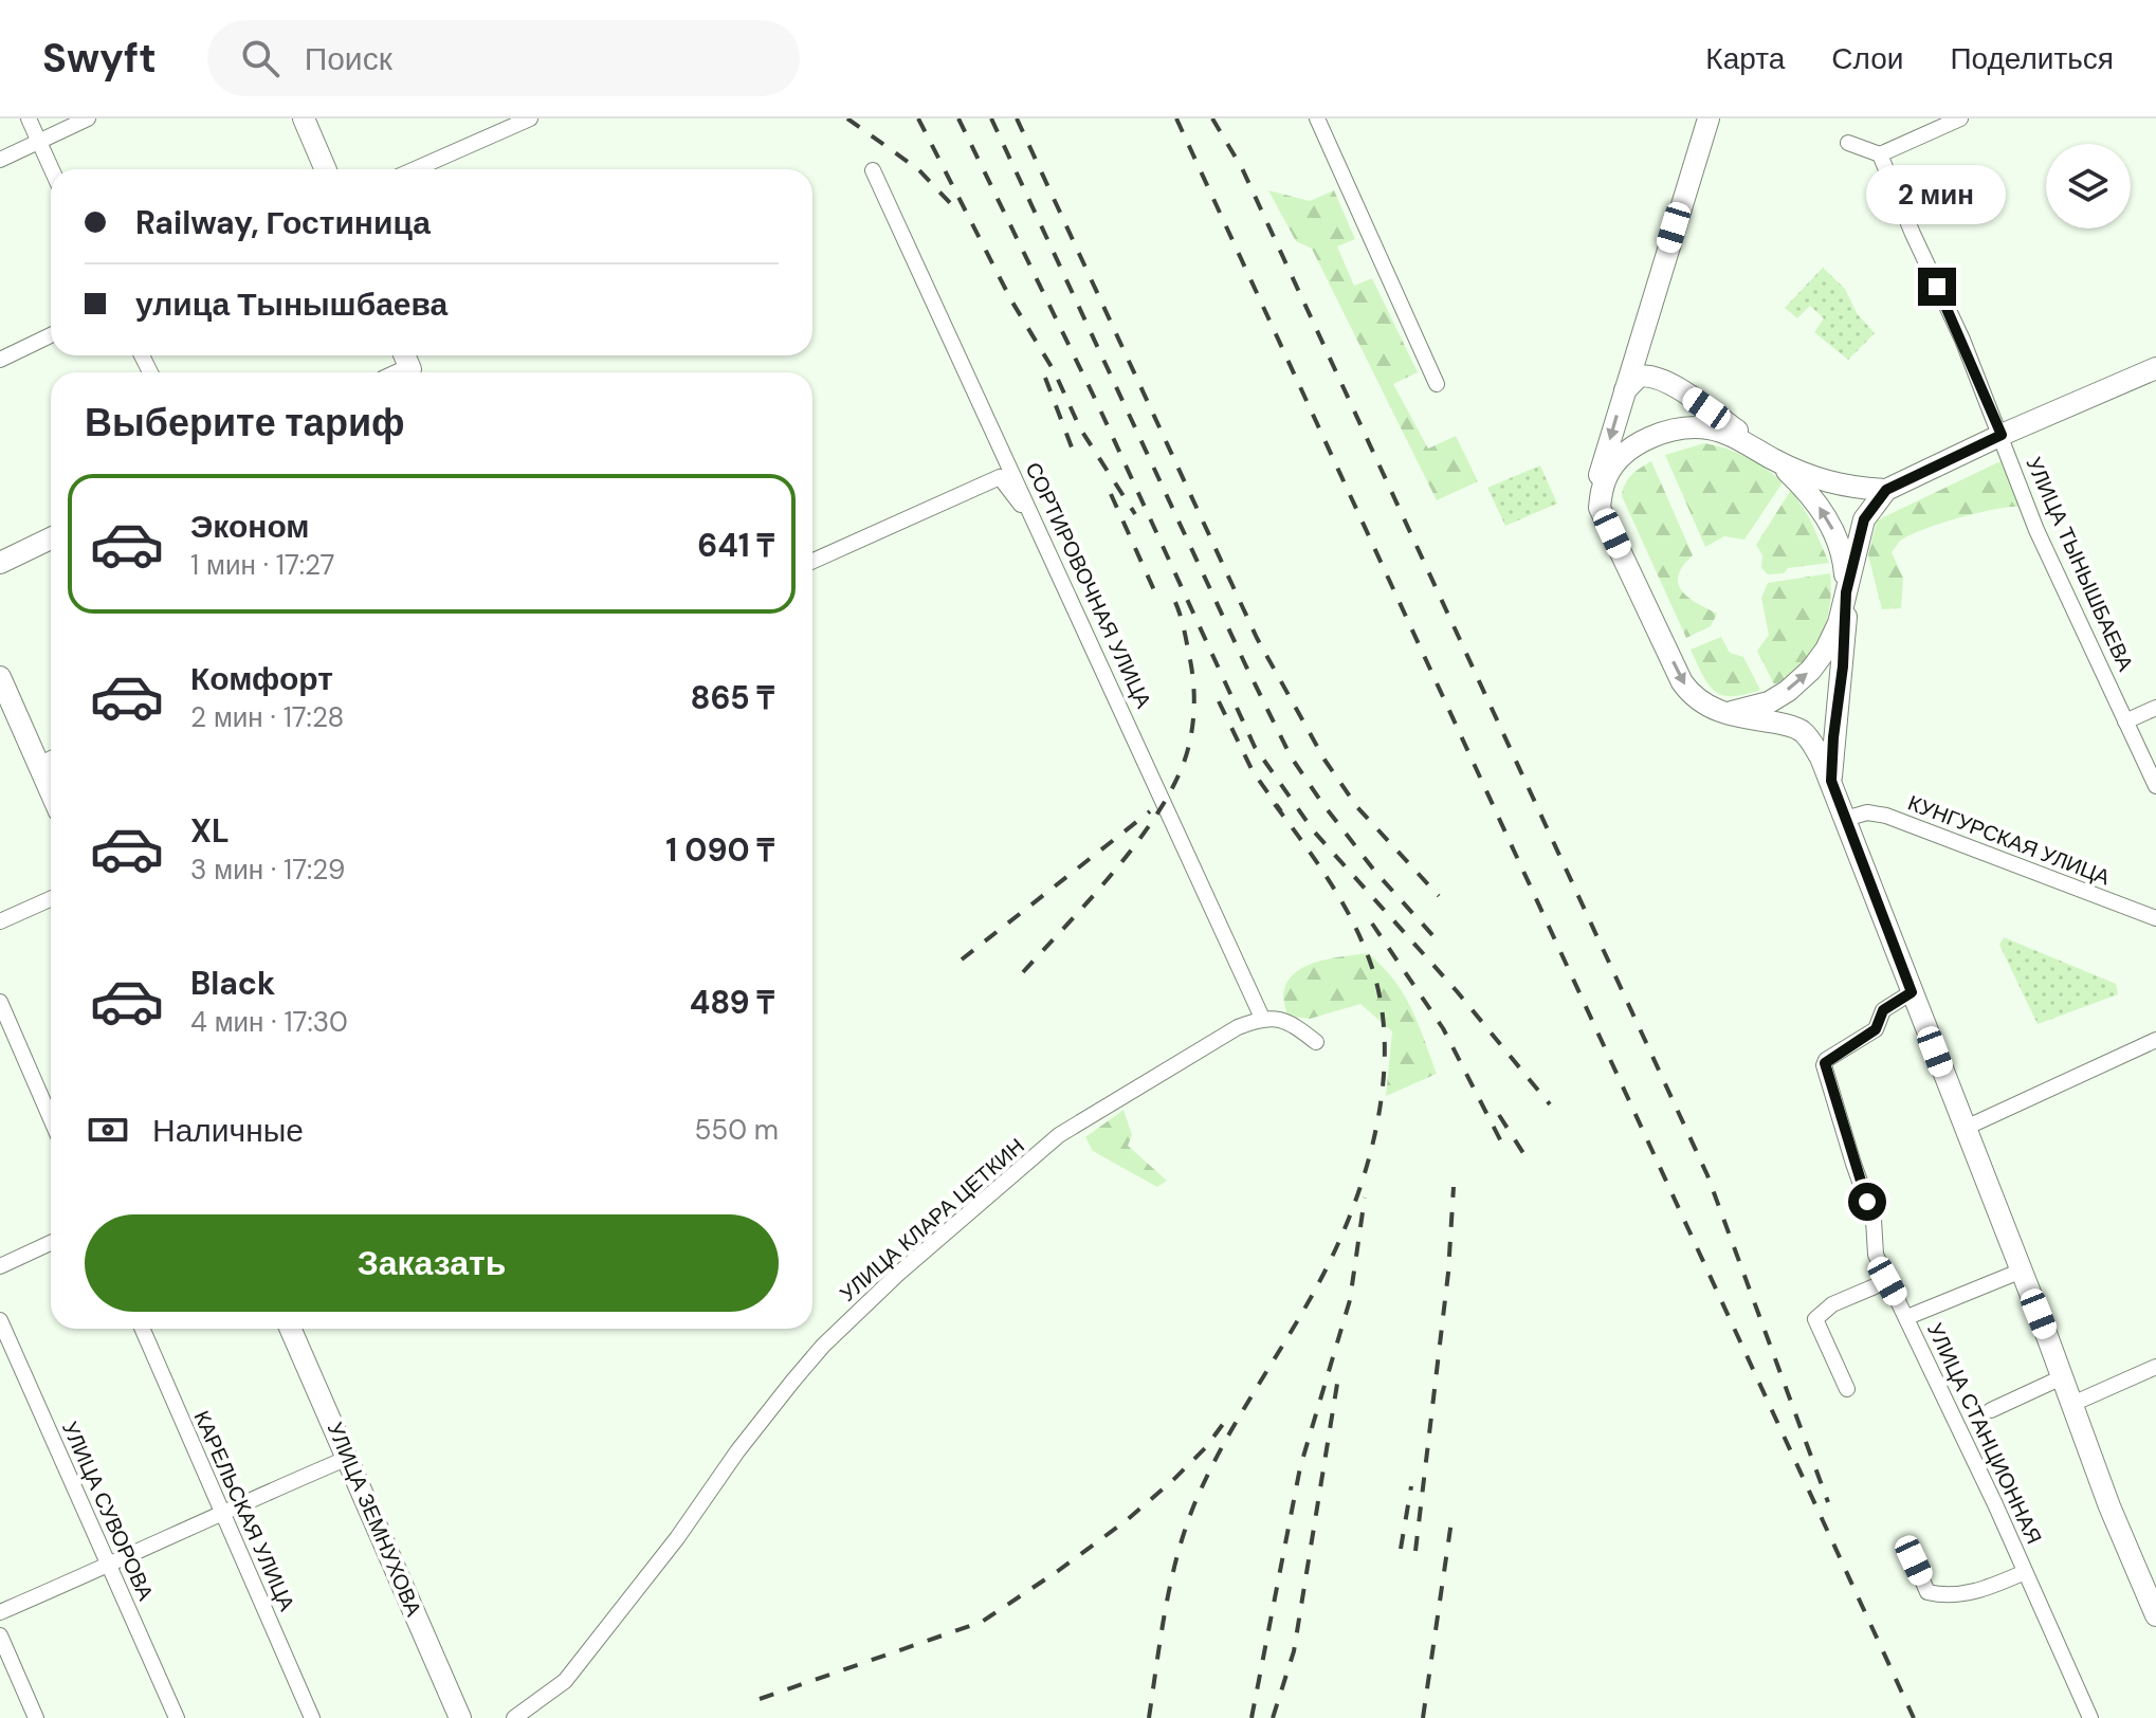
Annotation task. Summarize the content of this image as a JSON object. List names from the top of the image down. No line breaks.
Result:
{"streets":{"main road":["УЛИЦА ЗЕМНУХОВА"],"street":["УЛИЦА ТЫНЫШБАЕВА","СОРТИРОВОЧНАЯ УЛИЦА","КУНГУРСКАЯ УЛИЦА","УЛИЦА КЛАРА ЦЕТКИН","УЛИЦА СТАНЦИОННАЯ","УЛИЦА СУВОРОВА","КАРЕЛЬСКАЯ УЛИЦА"]},"crossings":[["СОРТИРОВОЧНАЯ УЛИЦА","УЛИЦА КЛАРА ЦЕТКИН"]],"page":{"header":"Swyft","search":"Поиск","nav":["Карта","Слои","Поделиться"],"bubble":"2 мин","banner":["Railway, Гостиница","улица Тынышбаева"],"heading":"Выберите тариф","list":[{"name":"Эконом","note":"1 мин · 17:27","value":"641 ₸"},{"name":"Комфорт","note":"2 мин · 17:28","value":"865 ₸"},{"name":"XL","note":"3 мин · 17:29","value":"1 090 ₸"},{"name":"Black","note":"4 мин · 17:30","value":"489 ₸"}],"pay":["Наличные","550 m"],"buttons":"Заказать"}}
